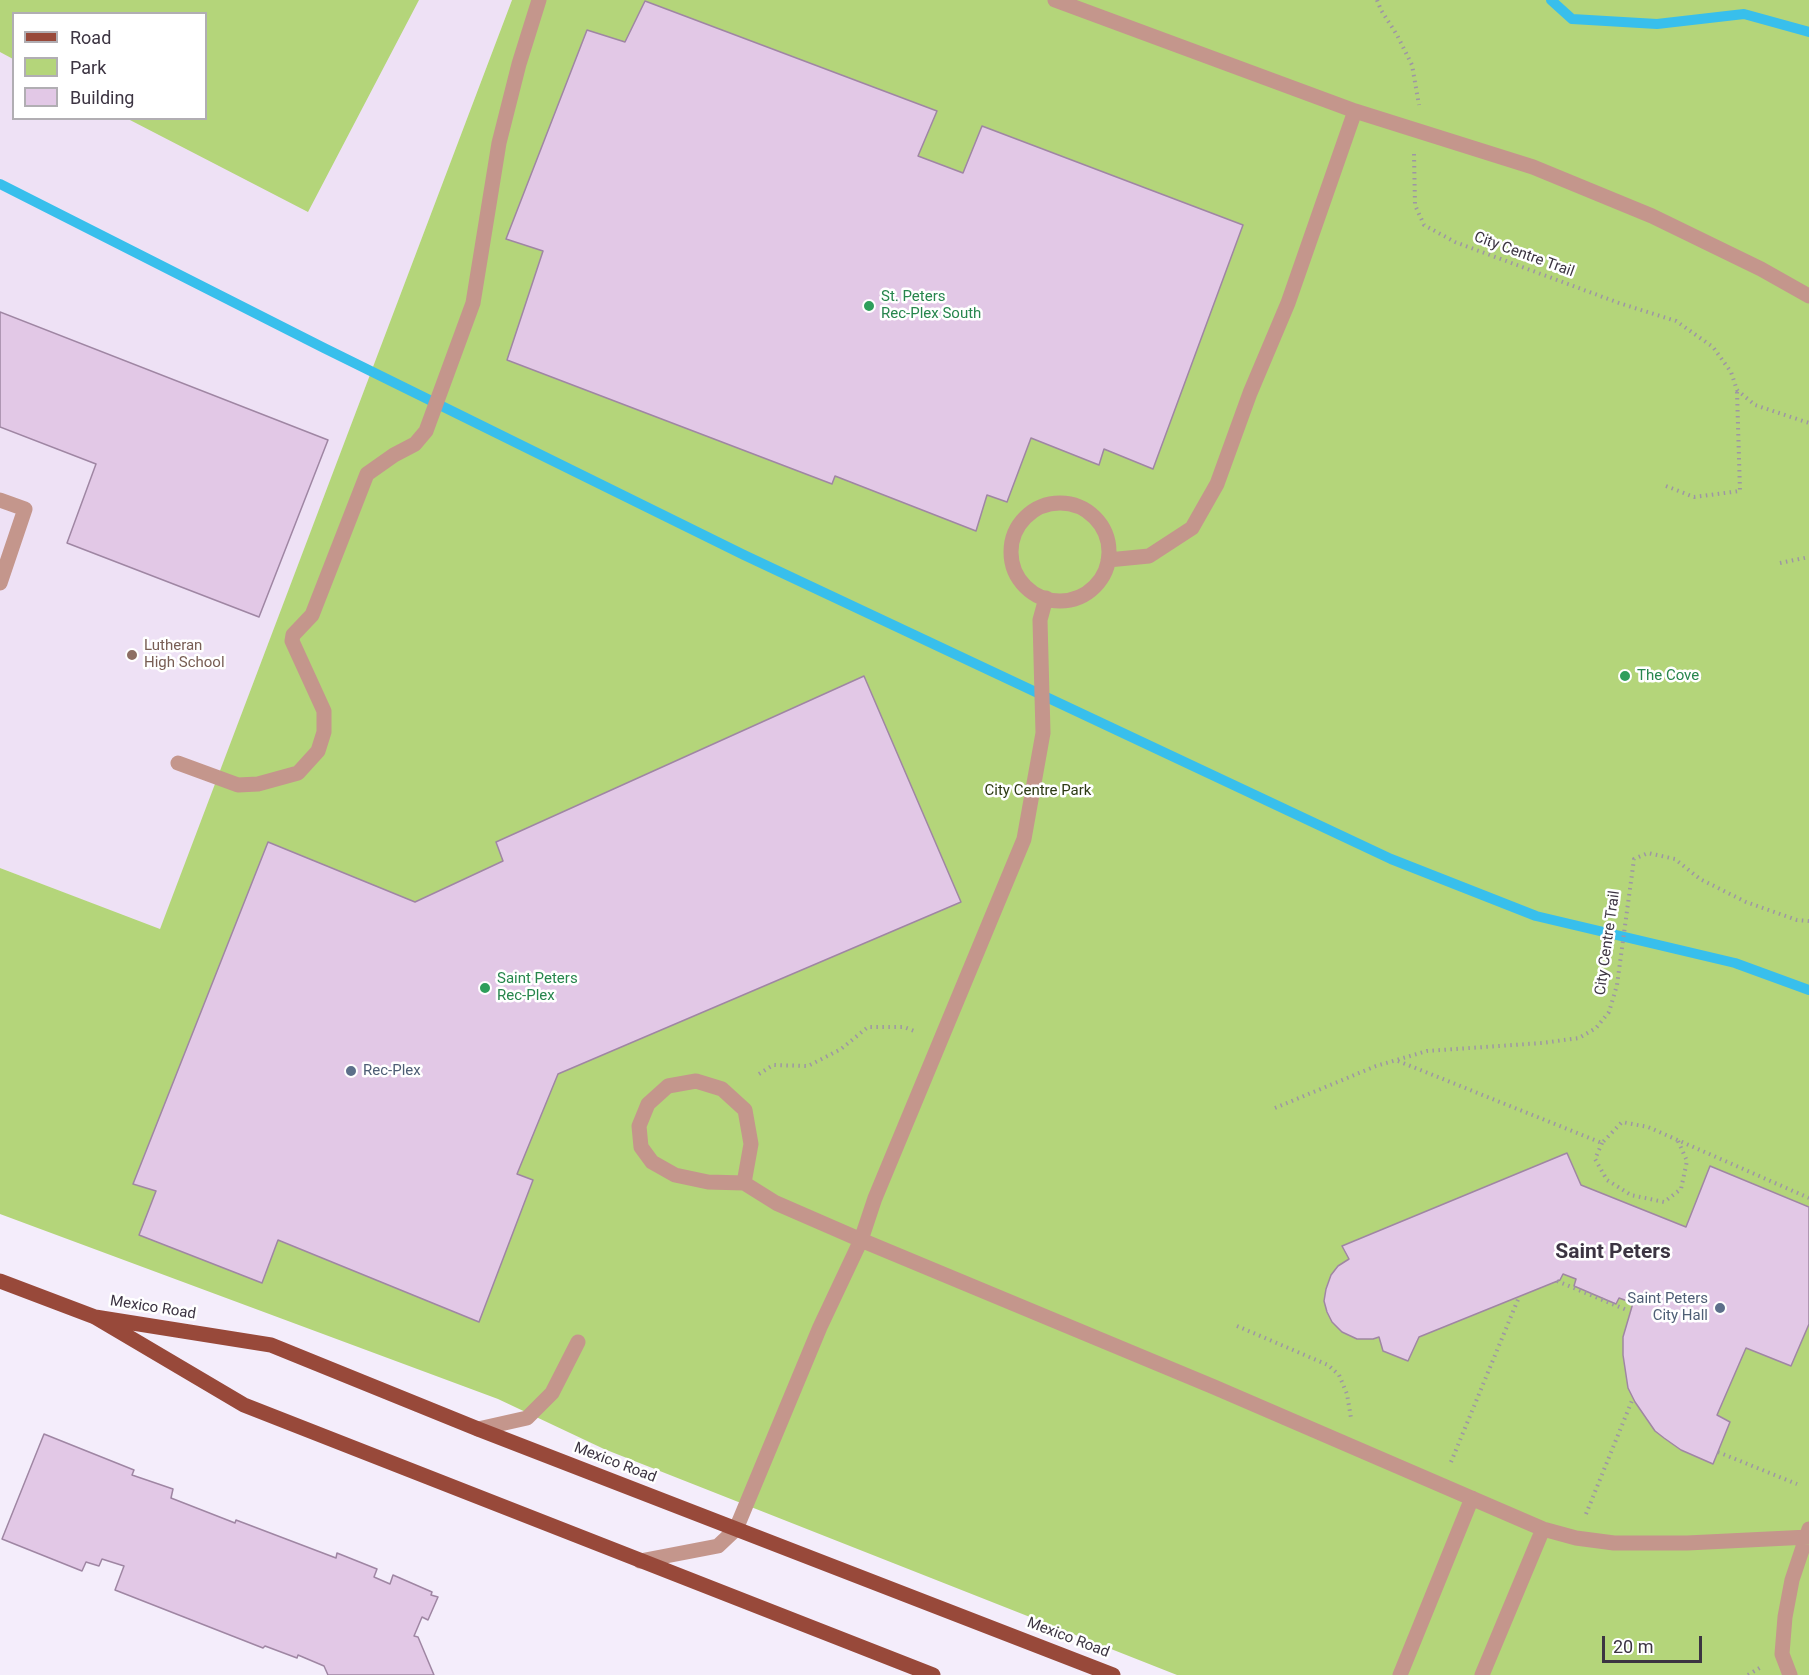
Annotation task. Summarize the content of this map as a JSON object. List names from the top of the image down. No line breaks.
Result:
{"streets":{"main road":["Mexico Road"],"path":["City Centre Trail"]},"districts":["Saint Peters"],"parks":["City Centre Park"],"places":["St. Peters Rec-Plex South","Lutheran High School","The Cove","Saint Peters Rec-Plex","Rec-Plex","Saint Peters City Hall"],"legend":["Road","Park","Building"],"scale_bar":"20 m"}
